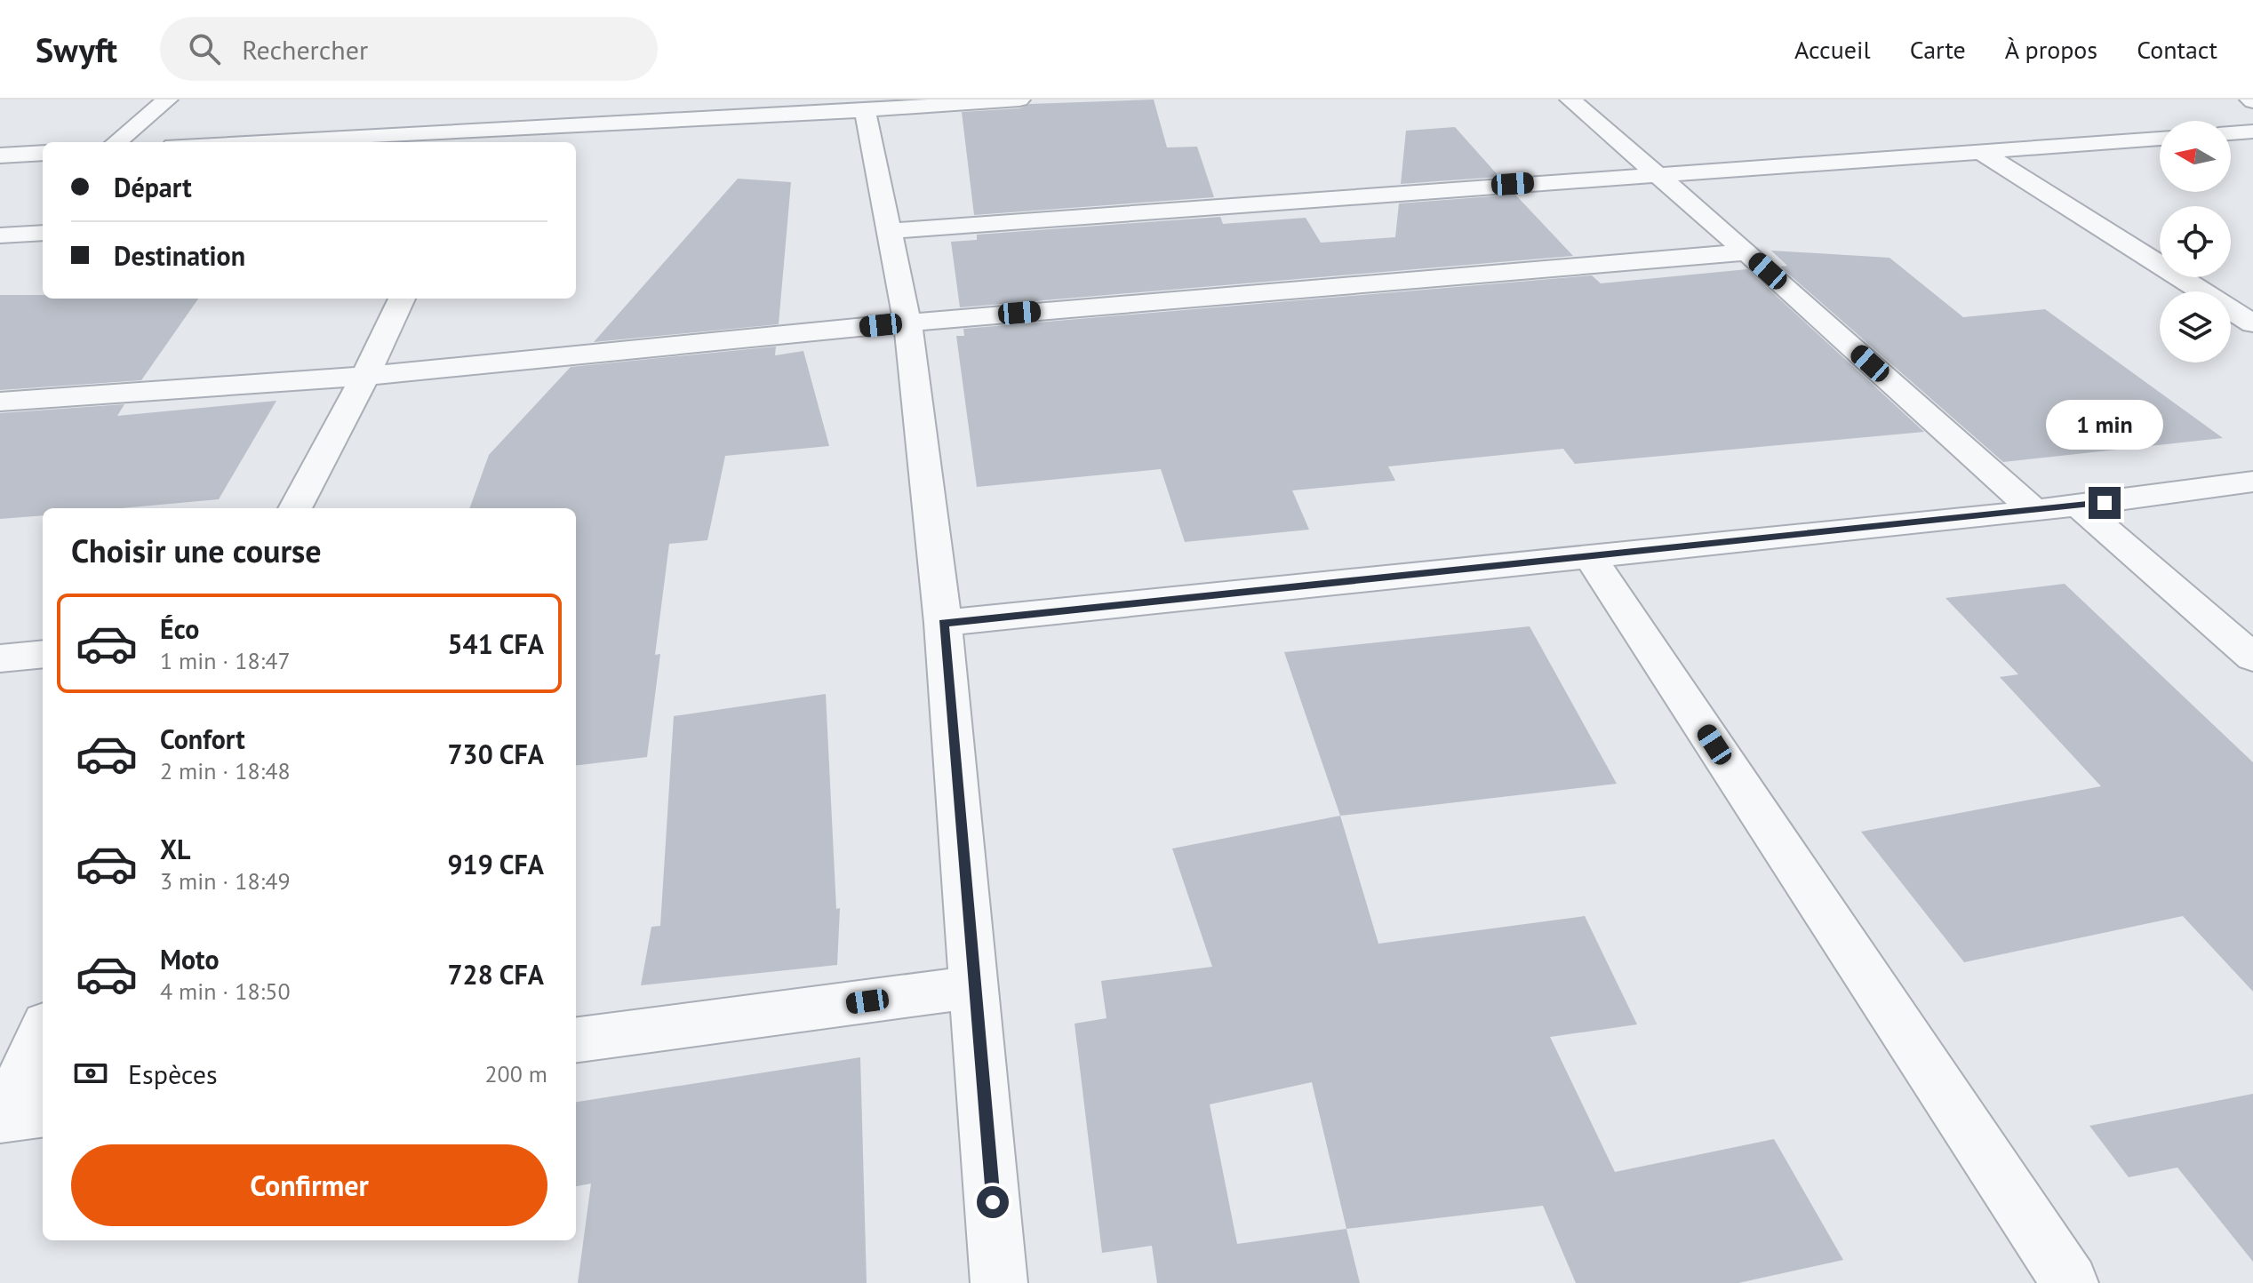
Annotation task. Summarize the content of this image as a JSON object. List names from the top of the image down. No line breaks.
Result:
{"north":"left","page":{"header":"Swyft","search":"Rechercher","nav":["Accueil","Carte","À propos","Contact"],"banner":["Départ","Destination"],"bubble":"1 min","heading":"Choisir une course","list":[{"name":"Éco","note":"1 min · 18:47","value":"541 CFA"},{"name":"Confort","note":"2 min · 18:48","value":"730 CFA"},{"name":"XL","note":"3 min · 18:49","value":"919 CFA"},{"name":"Moto","note":"4 min · 18:50","value":"728 CFA"}],"pay":["Espèces","200 m"],"buttons":"Confirmer"}}
